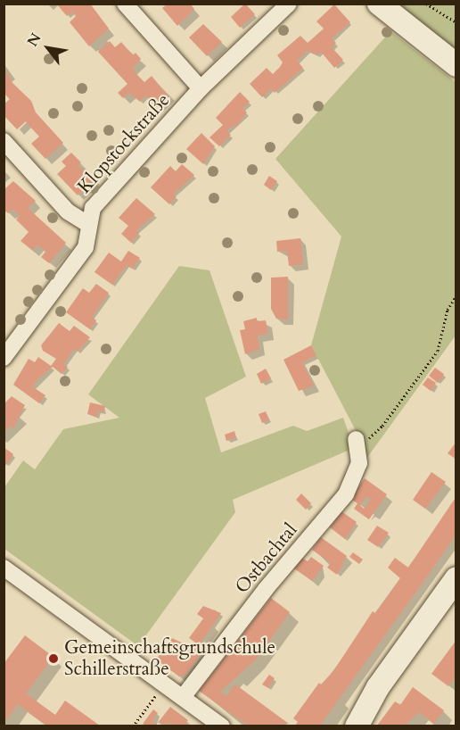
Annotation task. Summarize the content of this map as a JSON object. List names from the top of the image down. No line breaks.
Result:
{"streets":{"street":["Klopstockstraße","Ostbachtal"]},"places":["Gemeinschaftsgrundschule Schillerstraße"],"north":"top left"}
